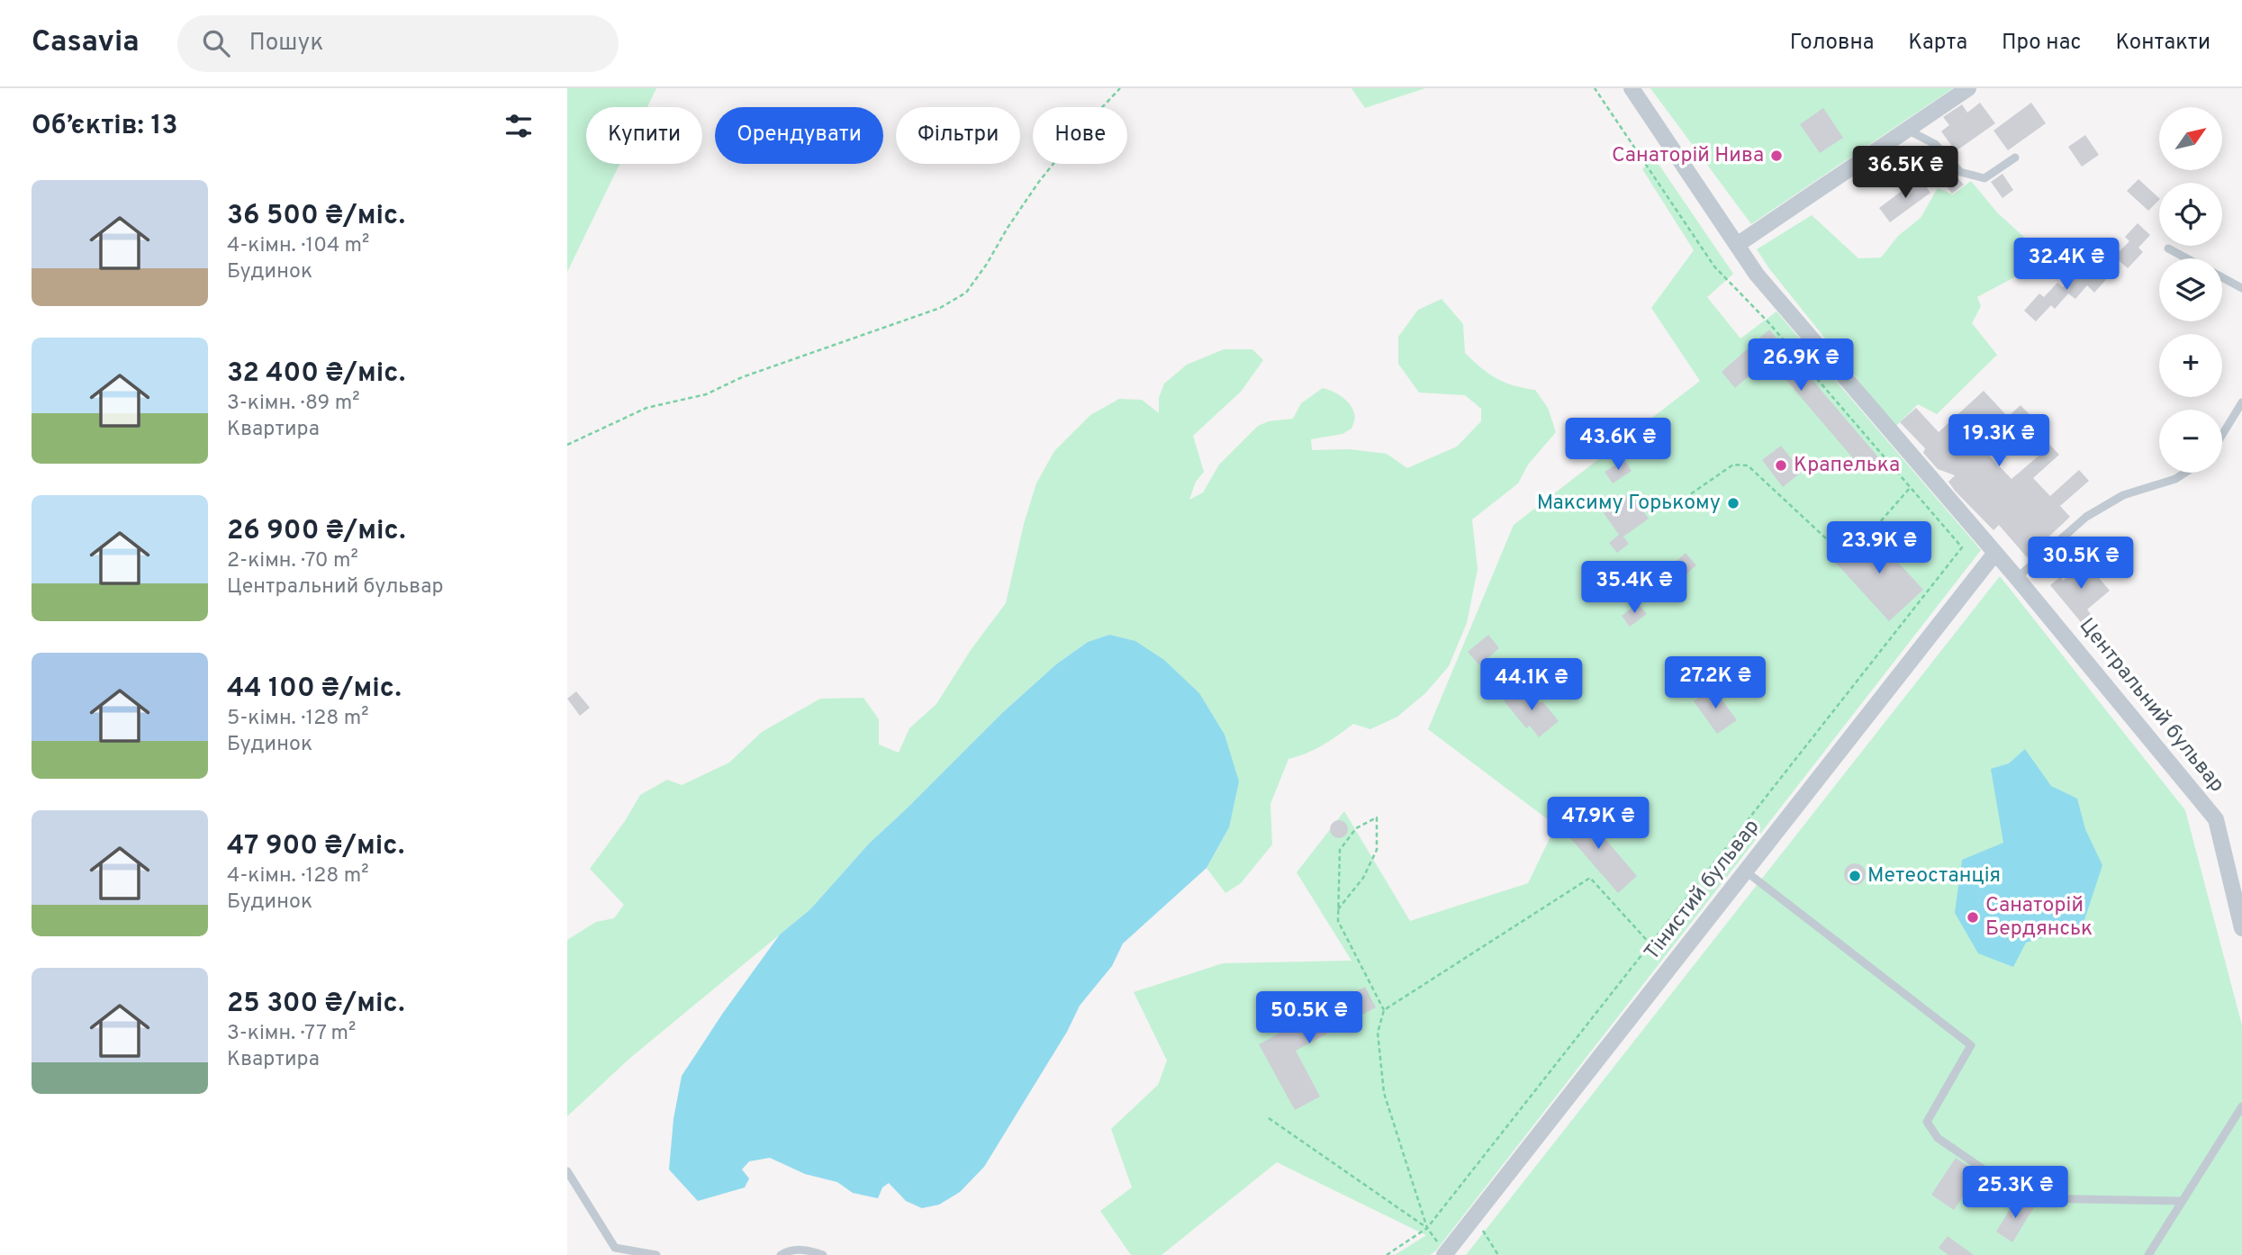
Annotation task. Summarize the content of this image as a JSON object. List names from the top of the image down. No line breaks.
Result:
{"streets":{"street":["Центральний бульвар","Тінистий бульвар"]},"crossings":[["Центральний бульвар","Тінистий бульвар"]],"places":["Санаторій Нива","Крапелька","Максиму Горькому","Метеостанція","Санаторій Бердянськ"],"north":"top right","page":{"header":"Casavia","search":"Пошук","nav":["Головна","Карта","Про нас","Контакти"],"heading":"Об’єктів: 13","map_buttons":["+","−"],"chip":["Купити","Орендувати","Фільтри","Нове"],"price":["36.5K ₴","32.4K ₴","26.9K ₴","19.3K ₴","43.6K ₴","23.9K ₴","30.5K ₴","35.4K ₴","27.2K ₴","44.1K ₴","47.9K ₴","50.5K ₴","25.3K ₴"],"list":[{"name":"36 500 ₴/міс.","note":"4-кімн. · 104 m² · Будинок"},{"name":"32 400 ₴/міс.","note":"3-кімн. · 89 m² · Квартира"},{"name":"26 900 ₴/міс.","note":"2-кімн. · 70 m² · Центральний бульвар"},{"name":"44 100 ₴/міс.","note":"5-кімн. · 128 m² · Будинок"},{"name":"47 900 ₴/міс.","note":"4-кімн. · 128 m² · Будинок"},{"name":"25 300 ₴/міс.","note":"3-кімн. · 77 m² · Квартира"}]}}
